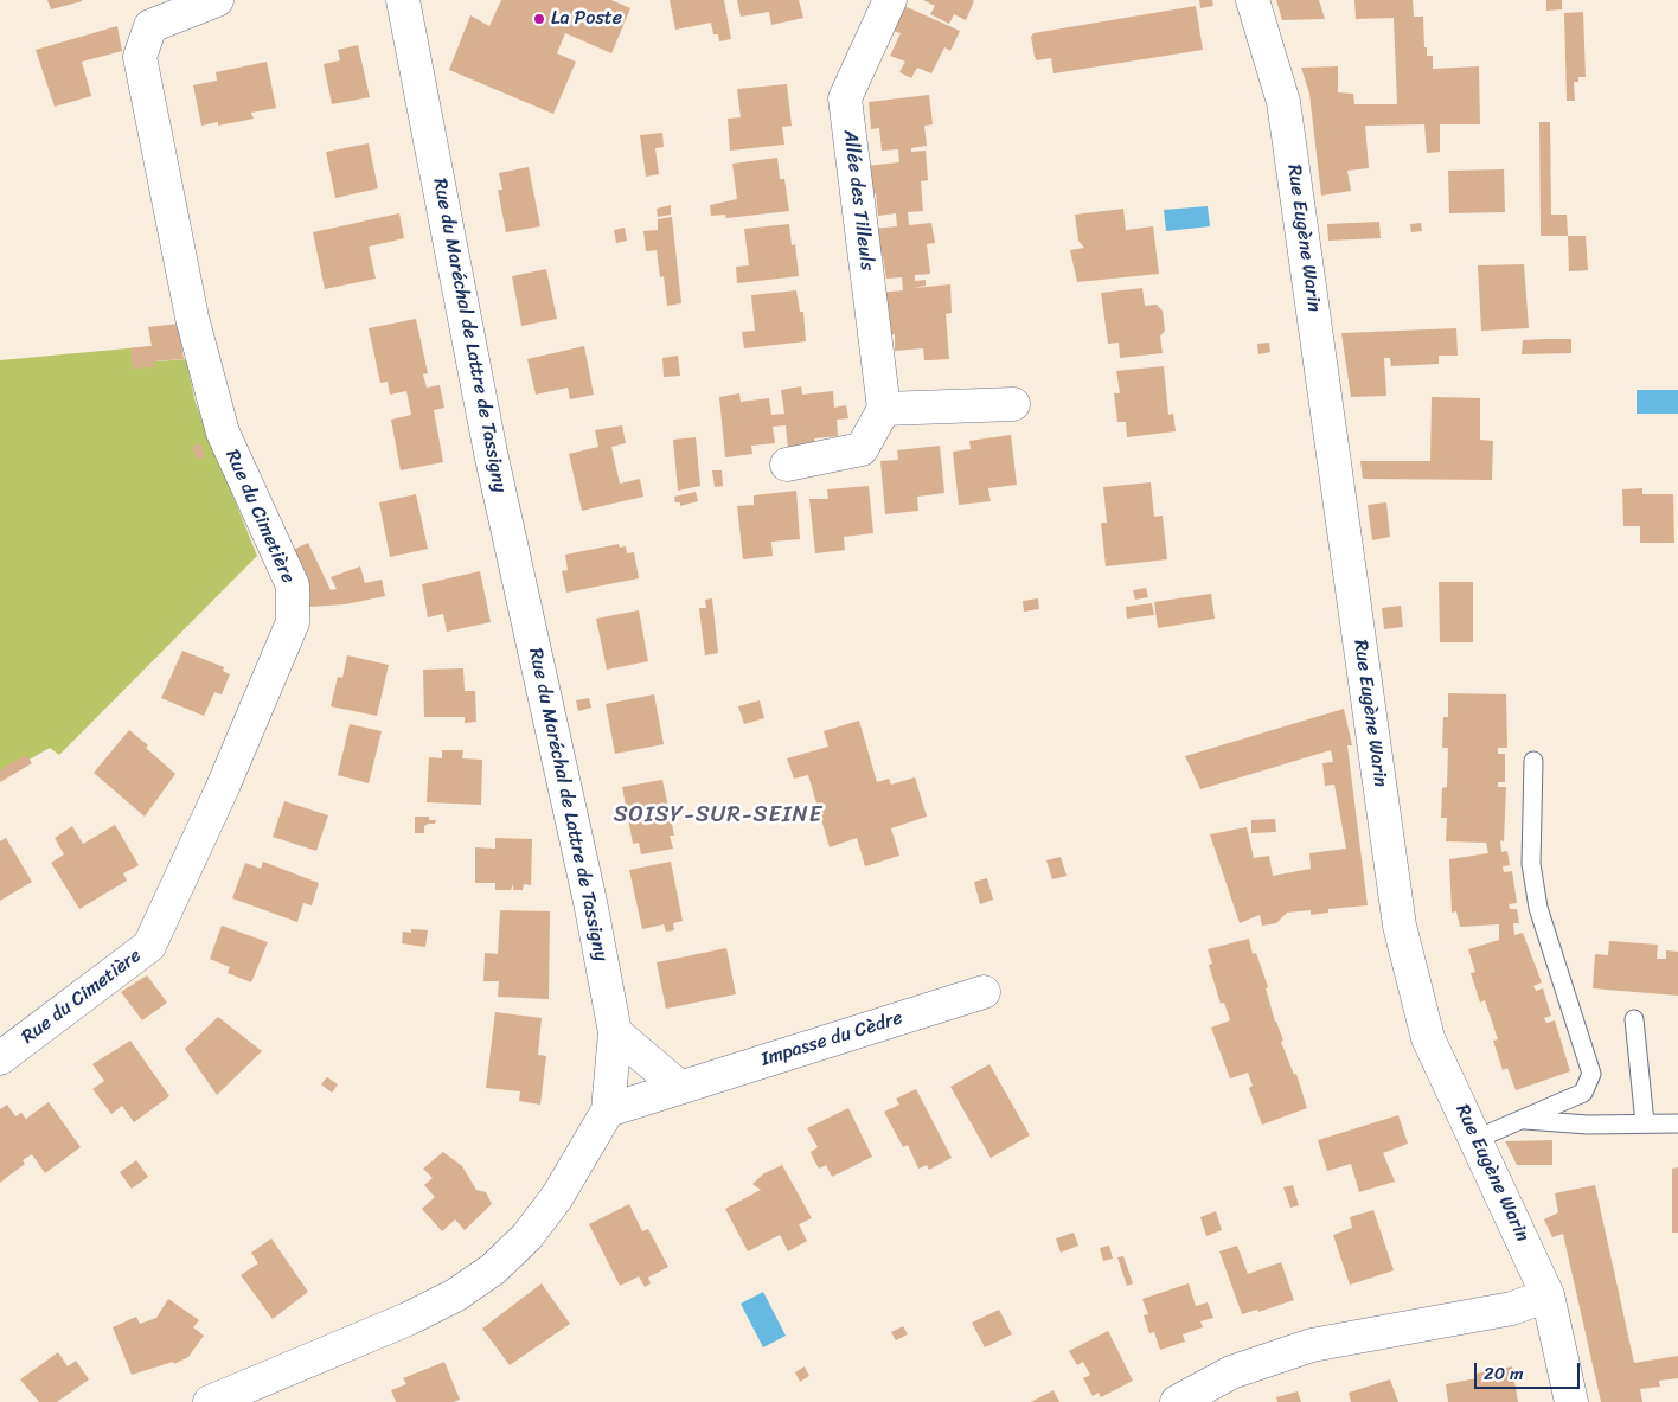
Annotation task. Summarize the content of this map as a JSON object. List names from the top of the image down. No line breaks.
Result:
{"streets":{"street":["Allée des Tilleuls","Rue Eugène Warin","Rue du Maréchal de Lattre de Tassigny","Rue du Cimetière","Impasse du Cèdre"]},"crossings":[["Rue du Maréchal de Lattre de Tassigny","Impasse du Cèdre"]],"districts":["SOISY-SUR-SEINE"],"places":["La Poste"],"scale_bar":"20 m"}
